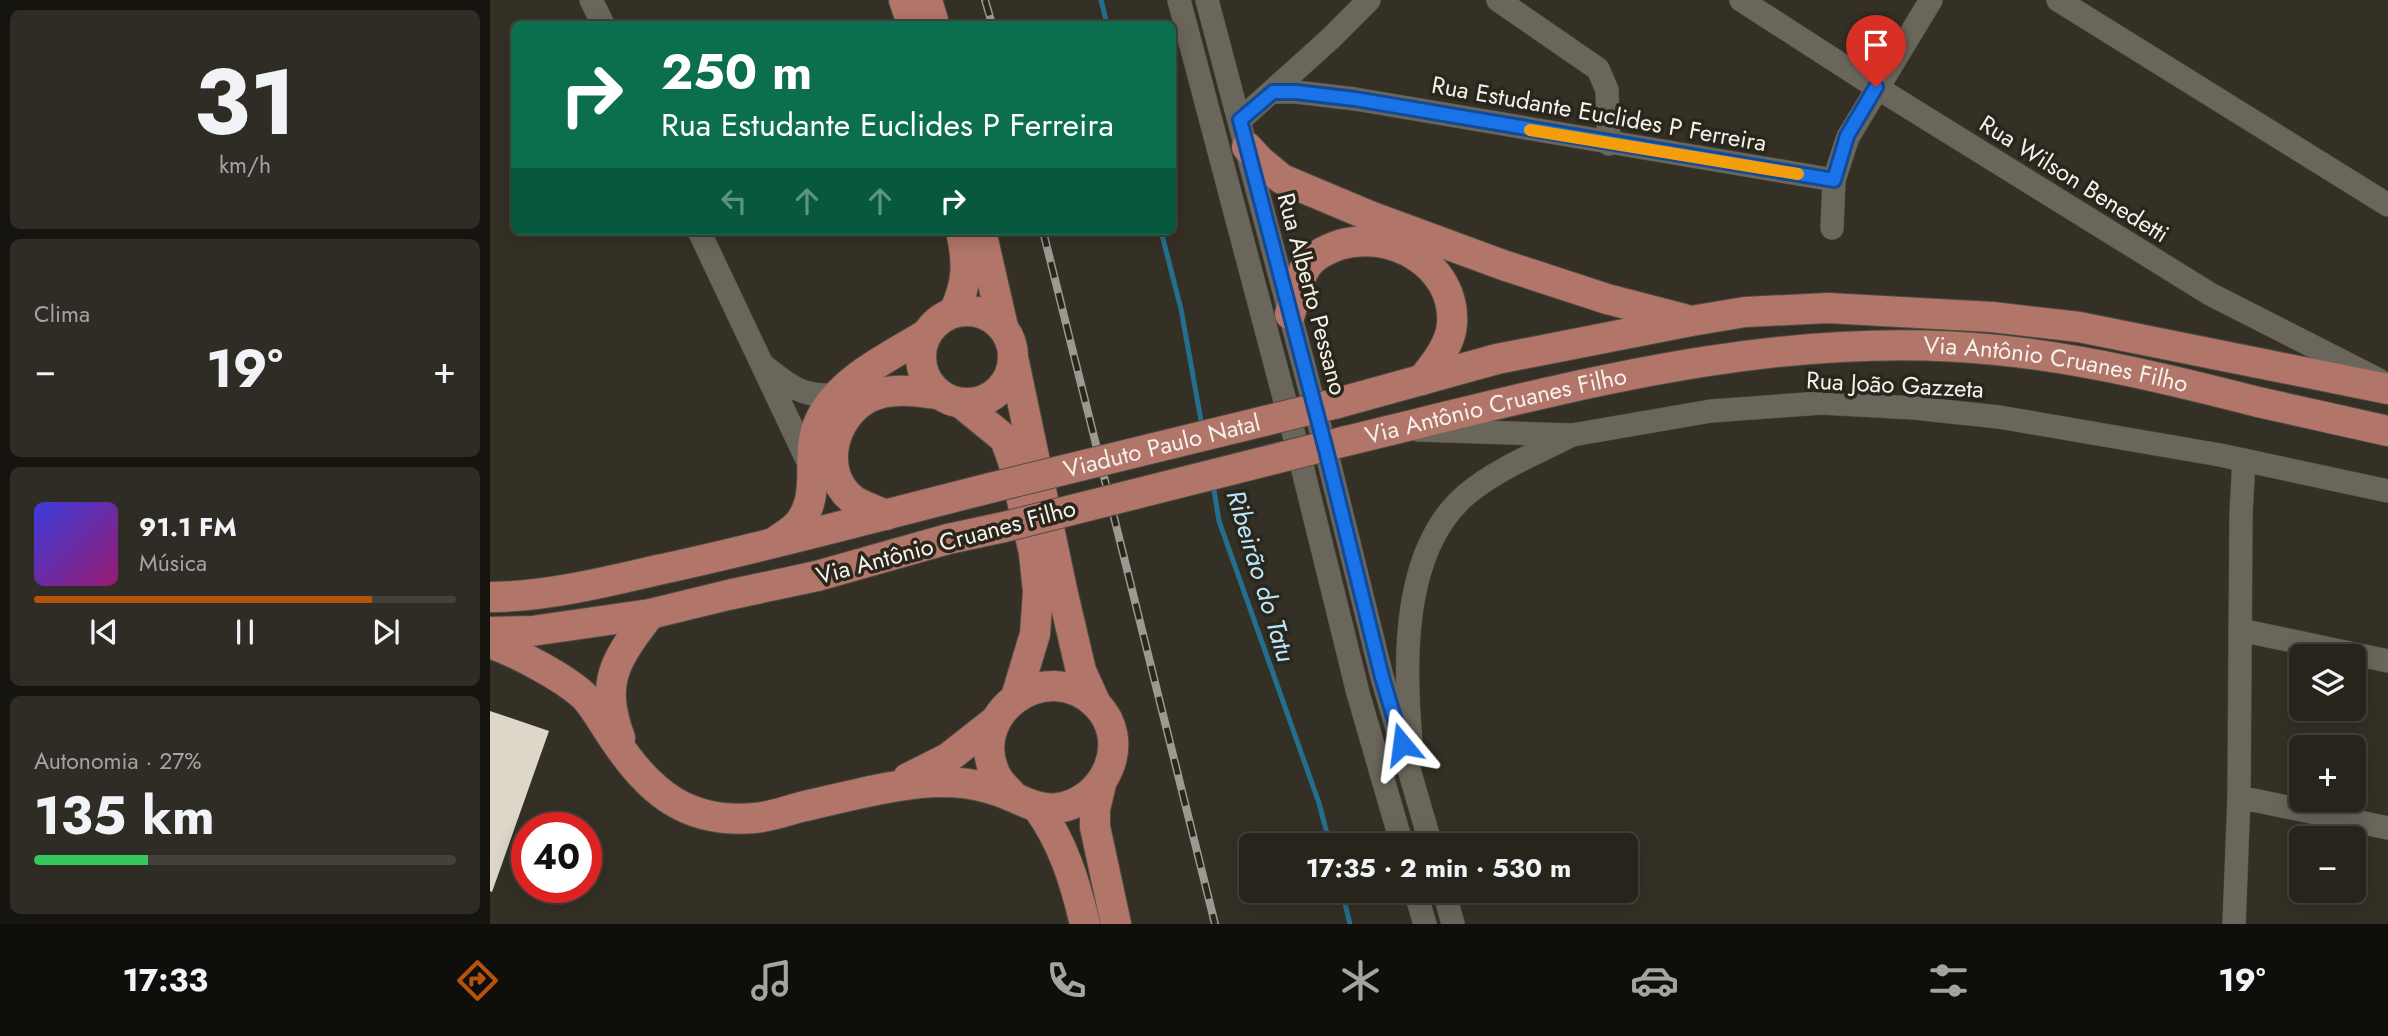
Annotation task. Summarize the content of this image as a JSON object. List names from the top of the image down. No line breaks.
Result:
{"streets":{"main road":["Via Antônio Cruanes Filho","Viaduto Paulo Natal"],"street":["Rua Estudante Euclides P Ferreira","Rua Wilson Benedetti","Rua Alberto Pessano","Rua João Gazzeta"]},"crossings":[["Rua Wilson Benedetti","Via Antônio Cruanes Filho"],["Via Antônio Cruanes Filho","Rua João Gazzeta"],["Via Antônio Cruanes Filho","Viaduto Paulo Natal"]],"water":["Ribeirão do Tatu"],"page":{"tile":[["31","km/h"],"Clima",["Autonomia · 27%","135 km"]],"turn":["250 m","Rua Estudante Euclides P Ferreira"],"heat":["−","19°","+"],"song":["91.1 FM","Música"],"map_buttons":["+","−"],"limit":"40","trip":"17:35 · 2 min · 530 m","tabs":["17:33","19°"]}}
